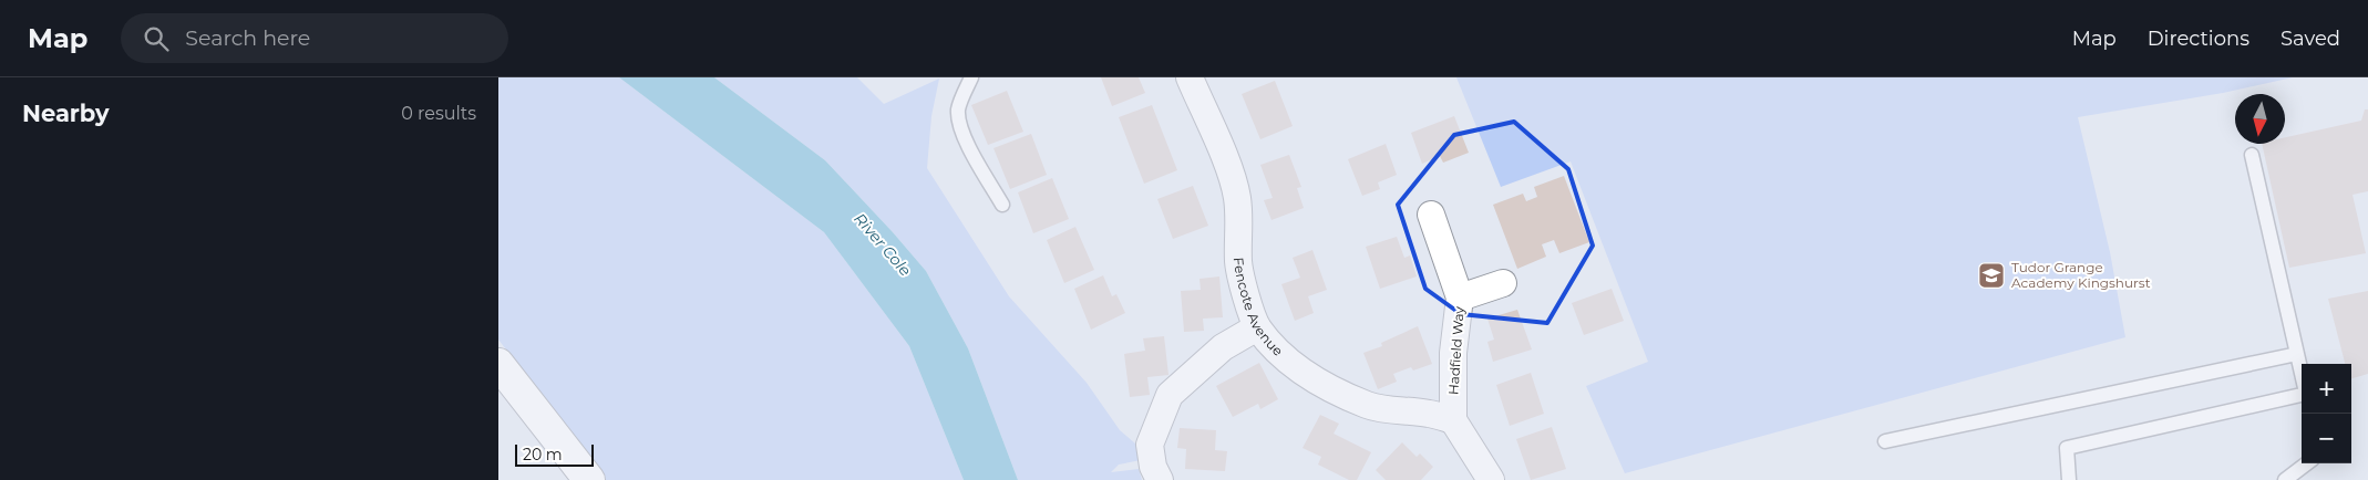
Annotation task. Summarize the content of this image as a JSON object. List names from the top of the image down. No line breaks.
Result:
{"streets":{"street":["Fencote Avenue","Hadfield Way"]},"crossings":[["Fencote Avenue","Hadfield Way"]],"water":["River Cole"],"places":{"school or university":["Tudor Grange Academy Kingshurst"]},"scale_bar":"20 m","north":"bottom","page":{"header":"Map","search":"Search here","nav":["Map","Directions","Saved"],"heading":["Nearby","0 results"],"map_buttons":["+","−"],"scale":"20 m"}}
